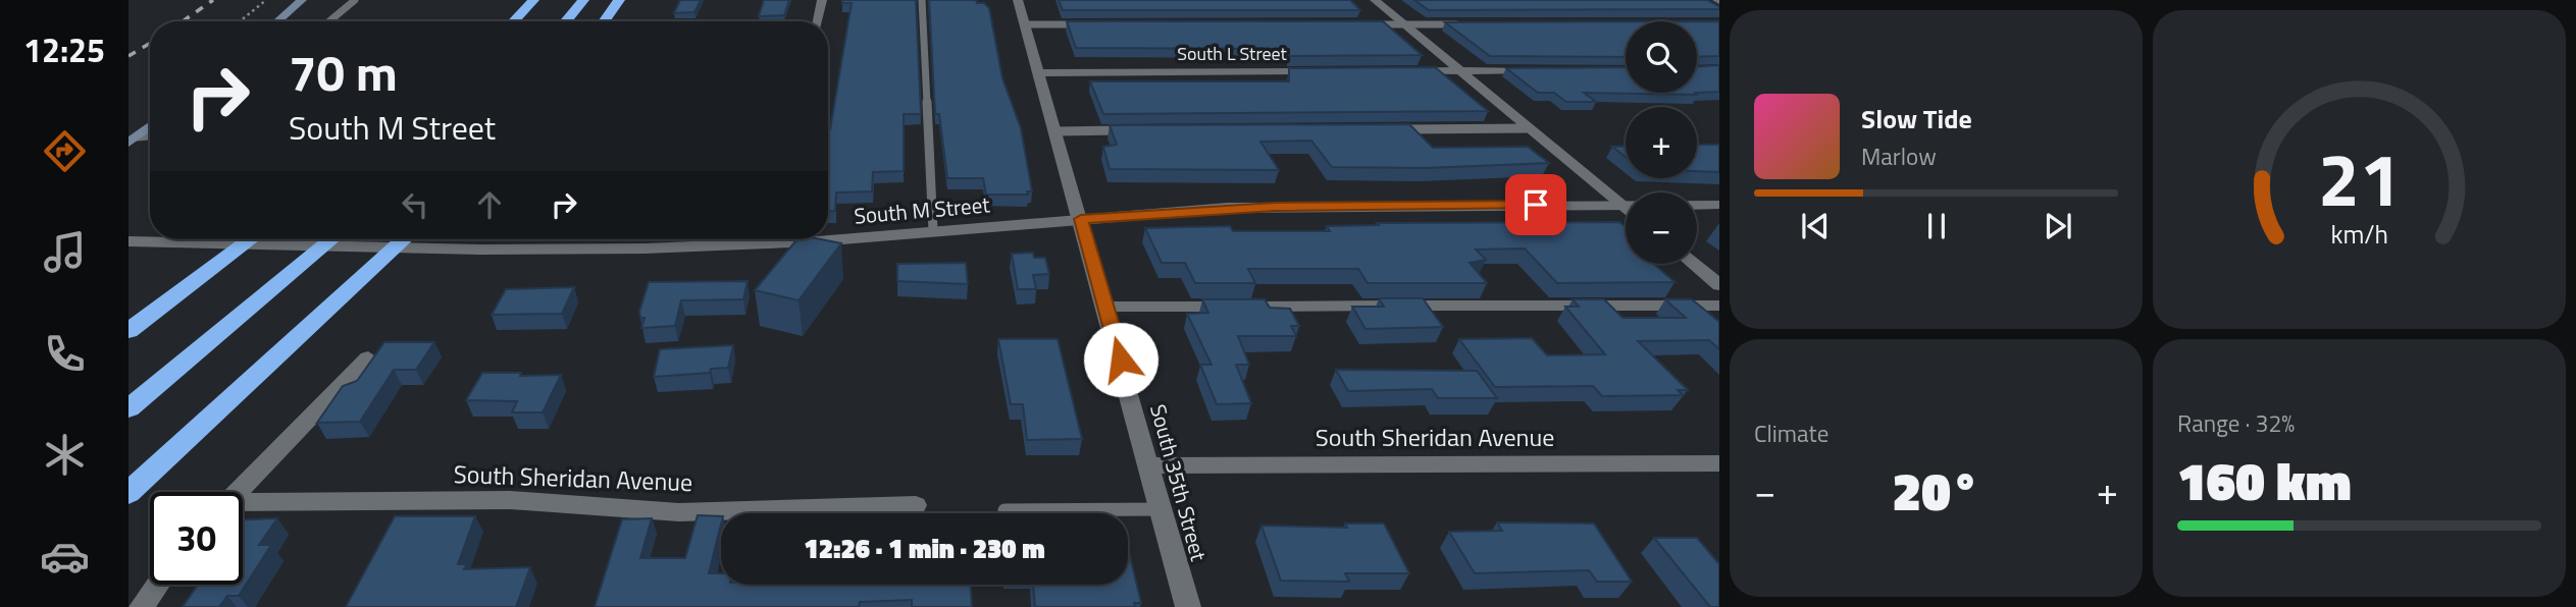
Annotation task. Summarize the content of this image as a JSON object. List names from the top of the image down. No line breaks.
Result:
{"streets":{"street":["South L Street","South M Street","South Sheridan Avenue","South 35th Street"]},"crossings":[["South L Street","South 35th Street"],["South M Street","South 35th Street"],["South Sheridan Avenue","South 35th Street"]],"page":{"tabs":"12:25","map_buttons":["+","−"],"turn":["70 m","South M Street"],"song":["Slow Tide","Marlow"],"tile":["Climate",["Range · 32%","160 km"]],"heat":["−","20°","+"],"limit":"30","trip":"12:26 · 1 min · 230 m","gauge":["21","km/h"]}}
